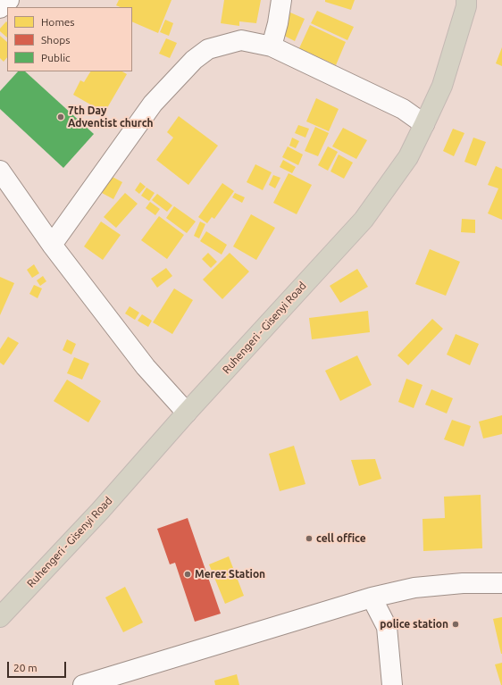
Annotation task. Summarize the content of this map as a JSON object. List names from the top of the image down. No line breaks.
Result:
{"streets":{"highway":["Ruhengeri - Gisenyi Road"]},"places":["7th Day Adventist church","cell office","Merez Station","police station"],"legend":["Homes","Shops","Public"],"scale_bar":"20 m"}
